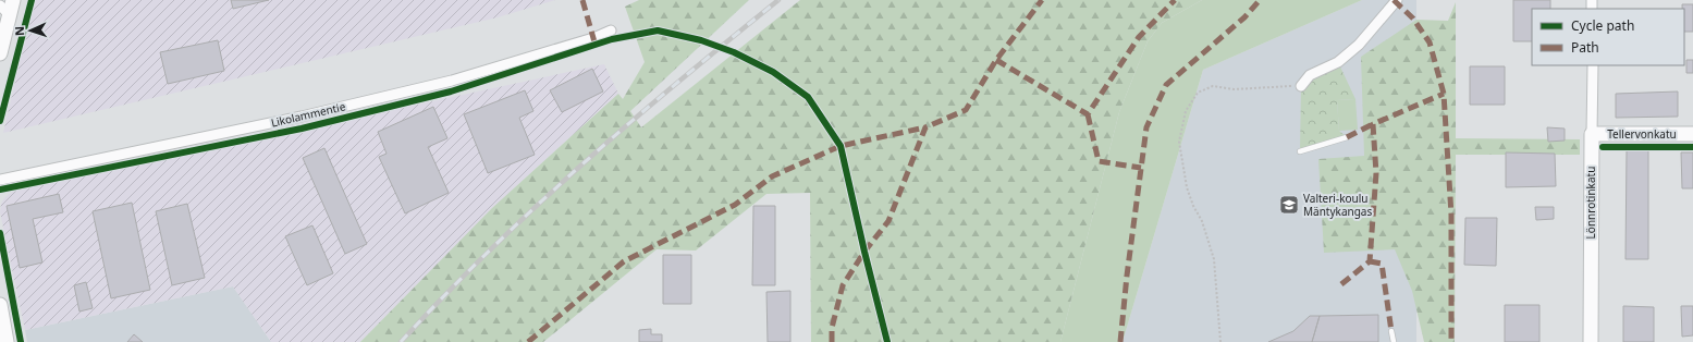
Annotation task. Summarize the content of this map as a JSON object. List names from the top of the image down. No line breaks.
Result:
{"streets":{"street":["Likolammentie","Tellervonkatu","Lönnrotinkatu"]},"crossings":[["Tellervonkatu","Lönnrotinkatu"]],"places":{"school or university":["Valteri-koulu Mäntykangas"]},"legend":["Cycle path","Path"],"north":"left"}
